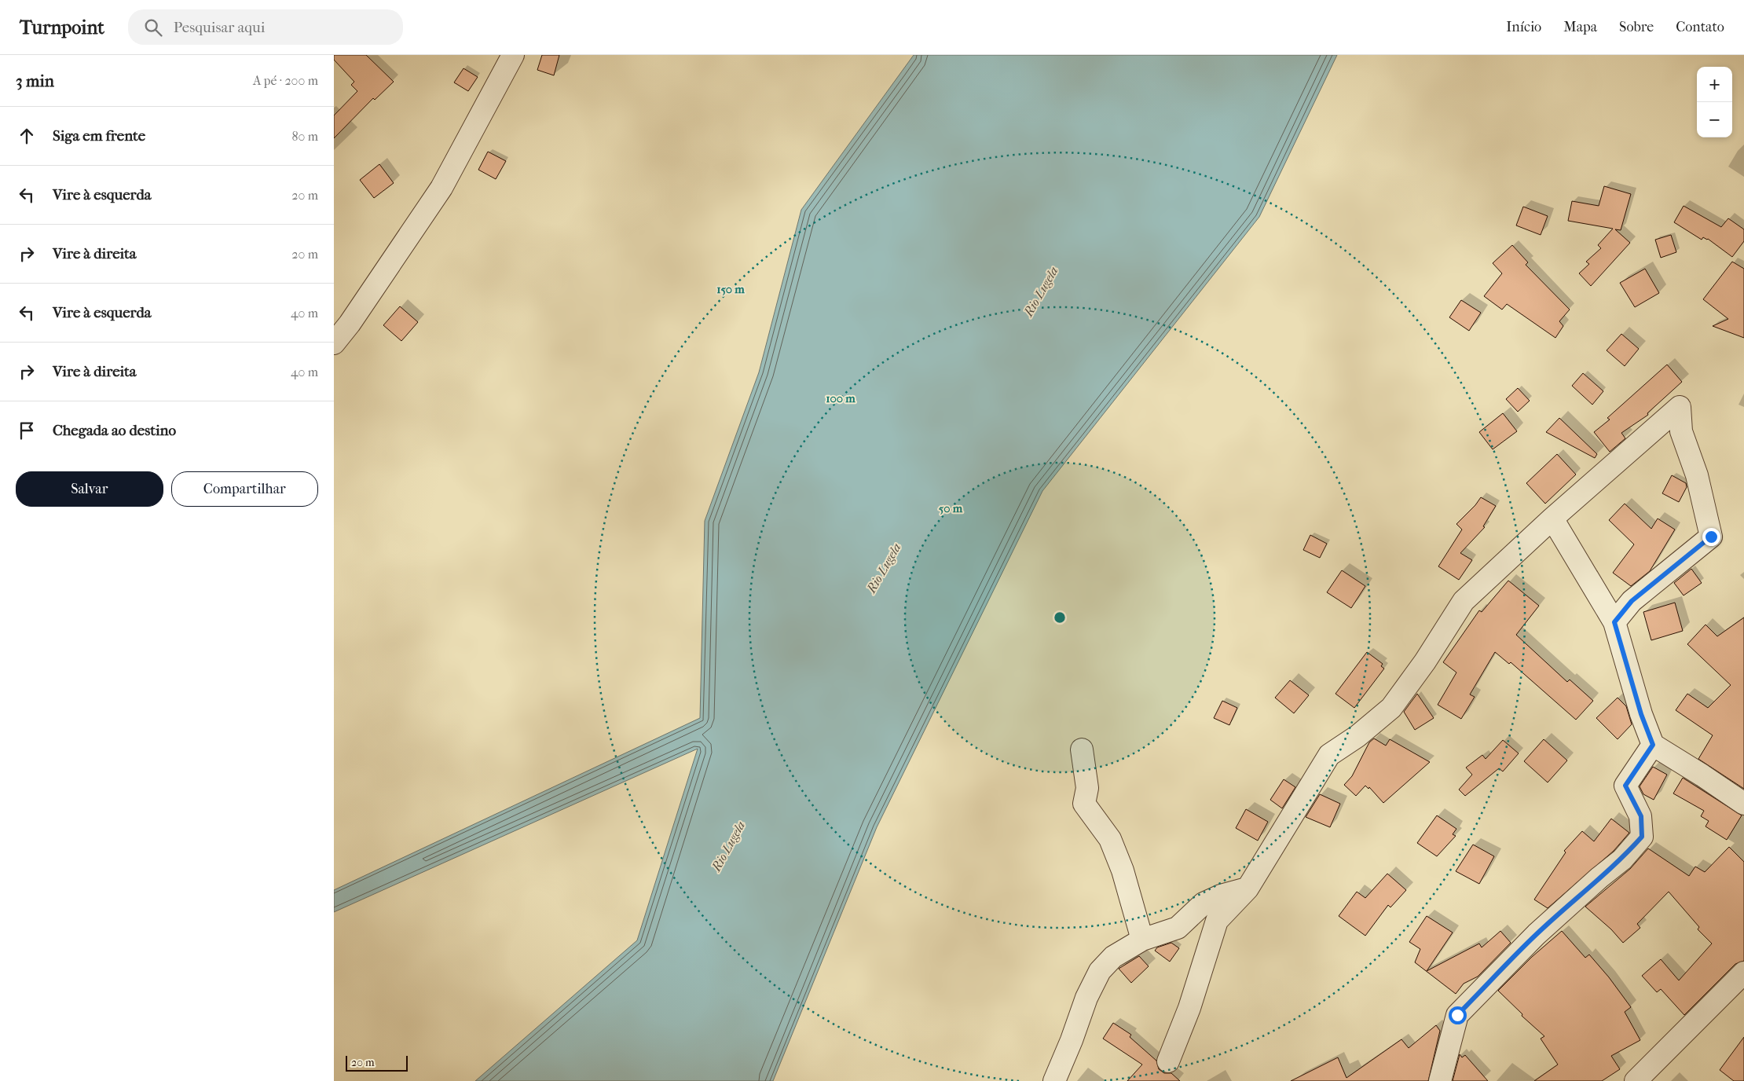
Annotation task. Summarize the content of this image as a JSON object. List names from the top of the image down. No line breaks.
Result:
{"water":["Rio Lugela"],"scale_bar":"20 m","page":{"header":"Turnpoint","search":"Pesquisar aqui","nav":["Início","Mapa","Sobre","Contato"],"heading":["3 min","A pé · 200 m"],"map_buttons":["+","−"],"list":[["Siga em frente","80 m"],["Vire à esquerda","20 m"],["Vire à direita","20 m"],["Vire à esquerda","40 m"],["Vire à direita","40 m"],"Chegada ao destino"],"buttons":["Salvar","Compartilhar"],"scale":"20 m"},"rings":["150 m","100 m","50 m"]}
